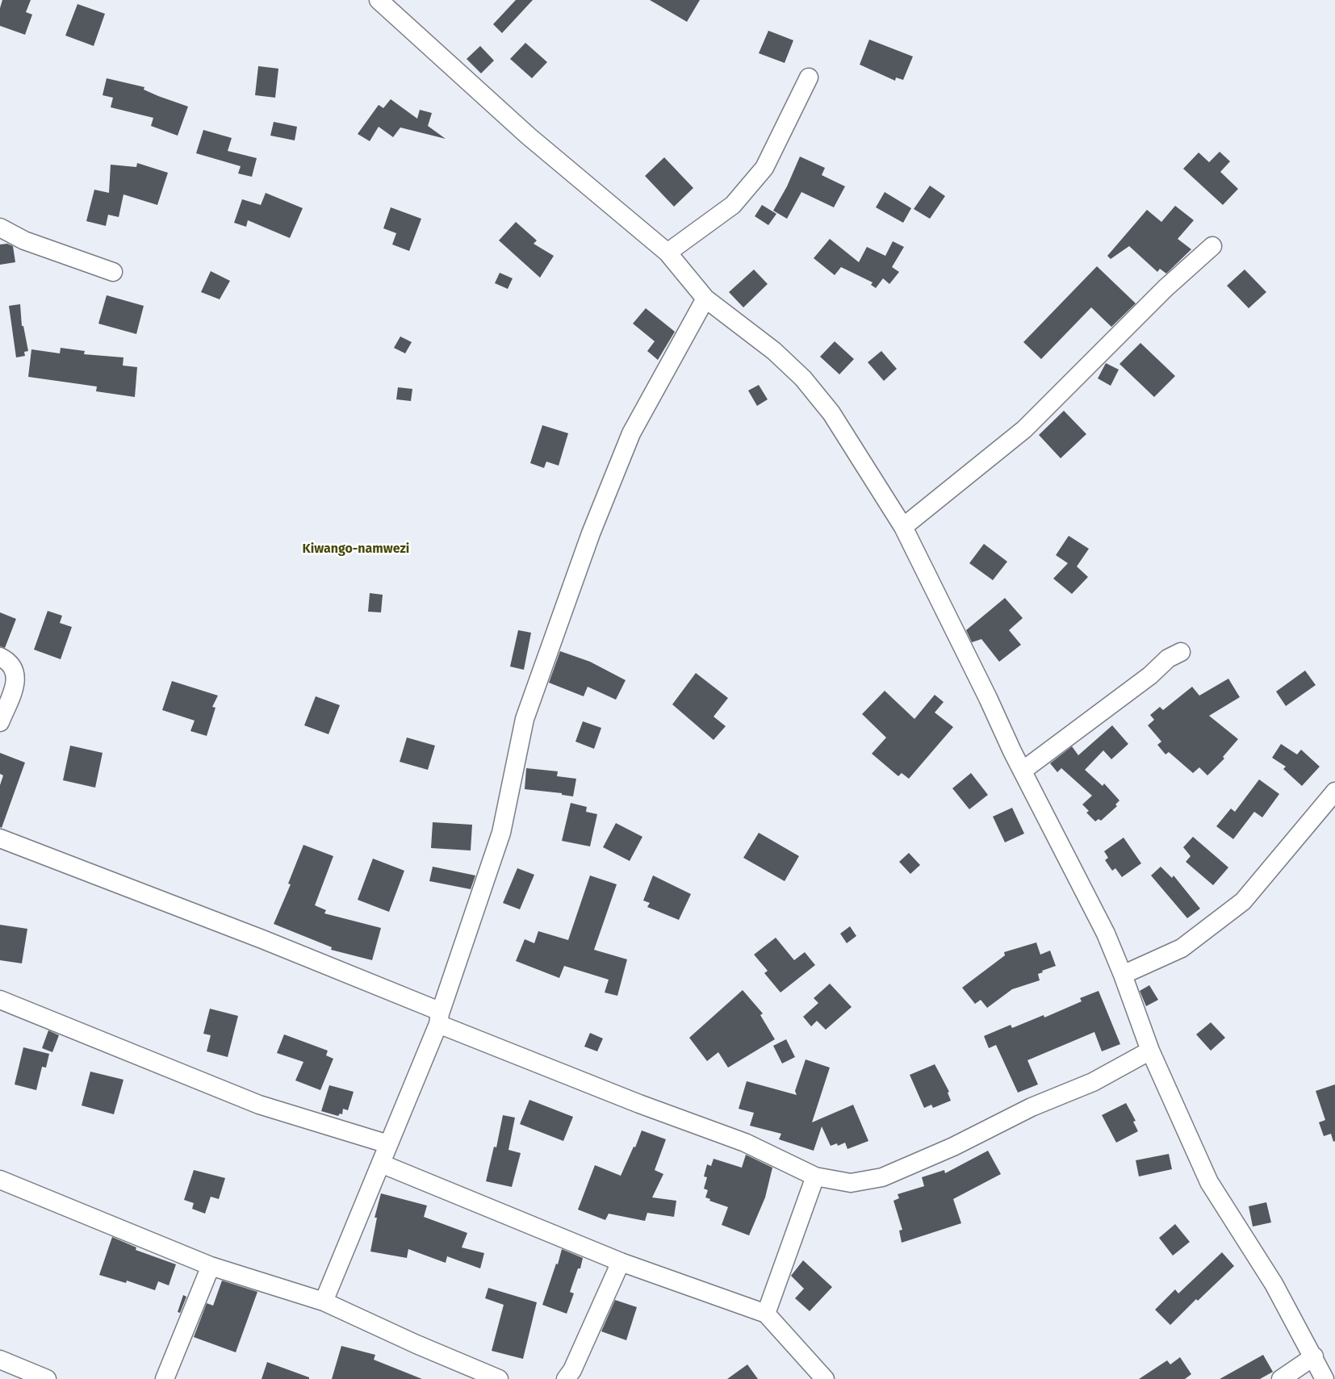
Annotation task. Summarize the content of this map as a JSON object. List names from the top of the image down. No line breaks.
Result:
{"districts":["Kiwango-namwezi"]}
